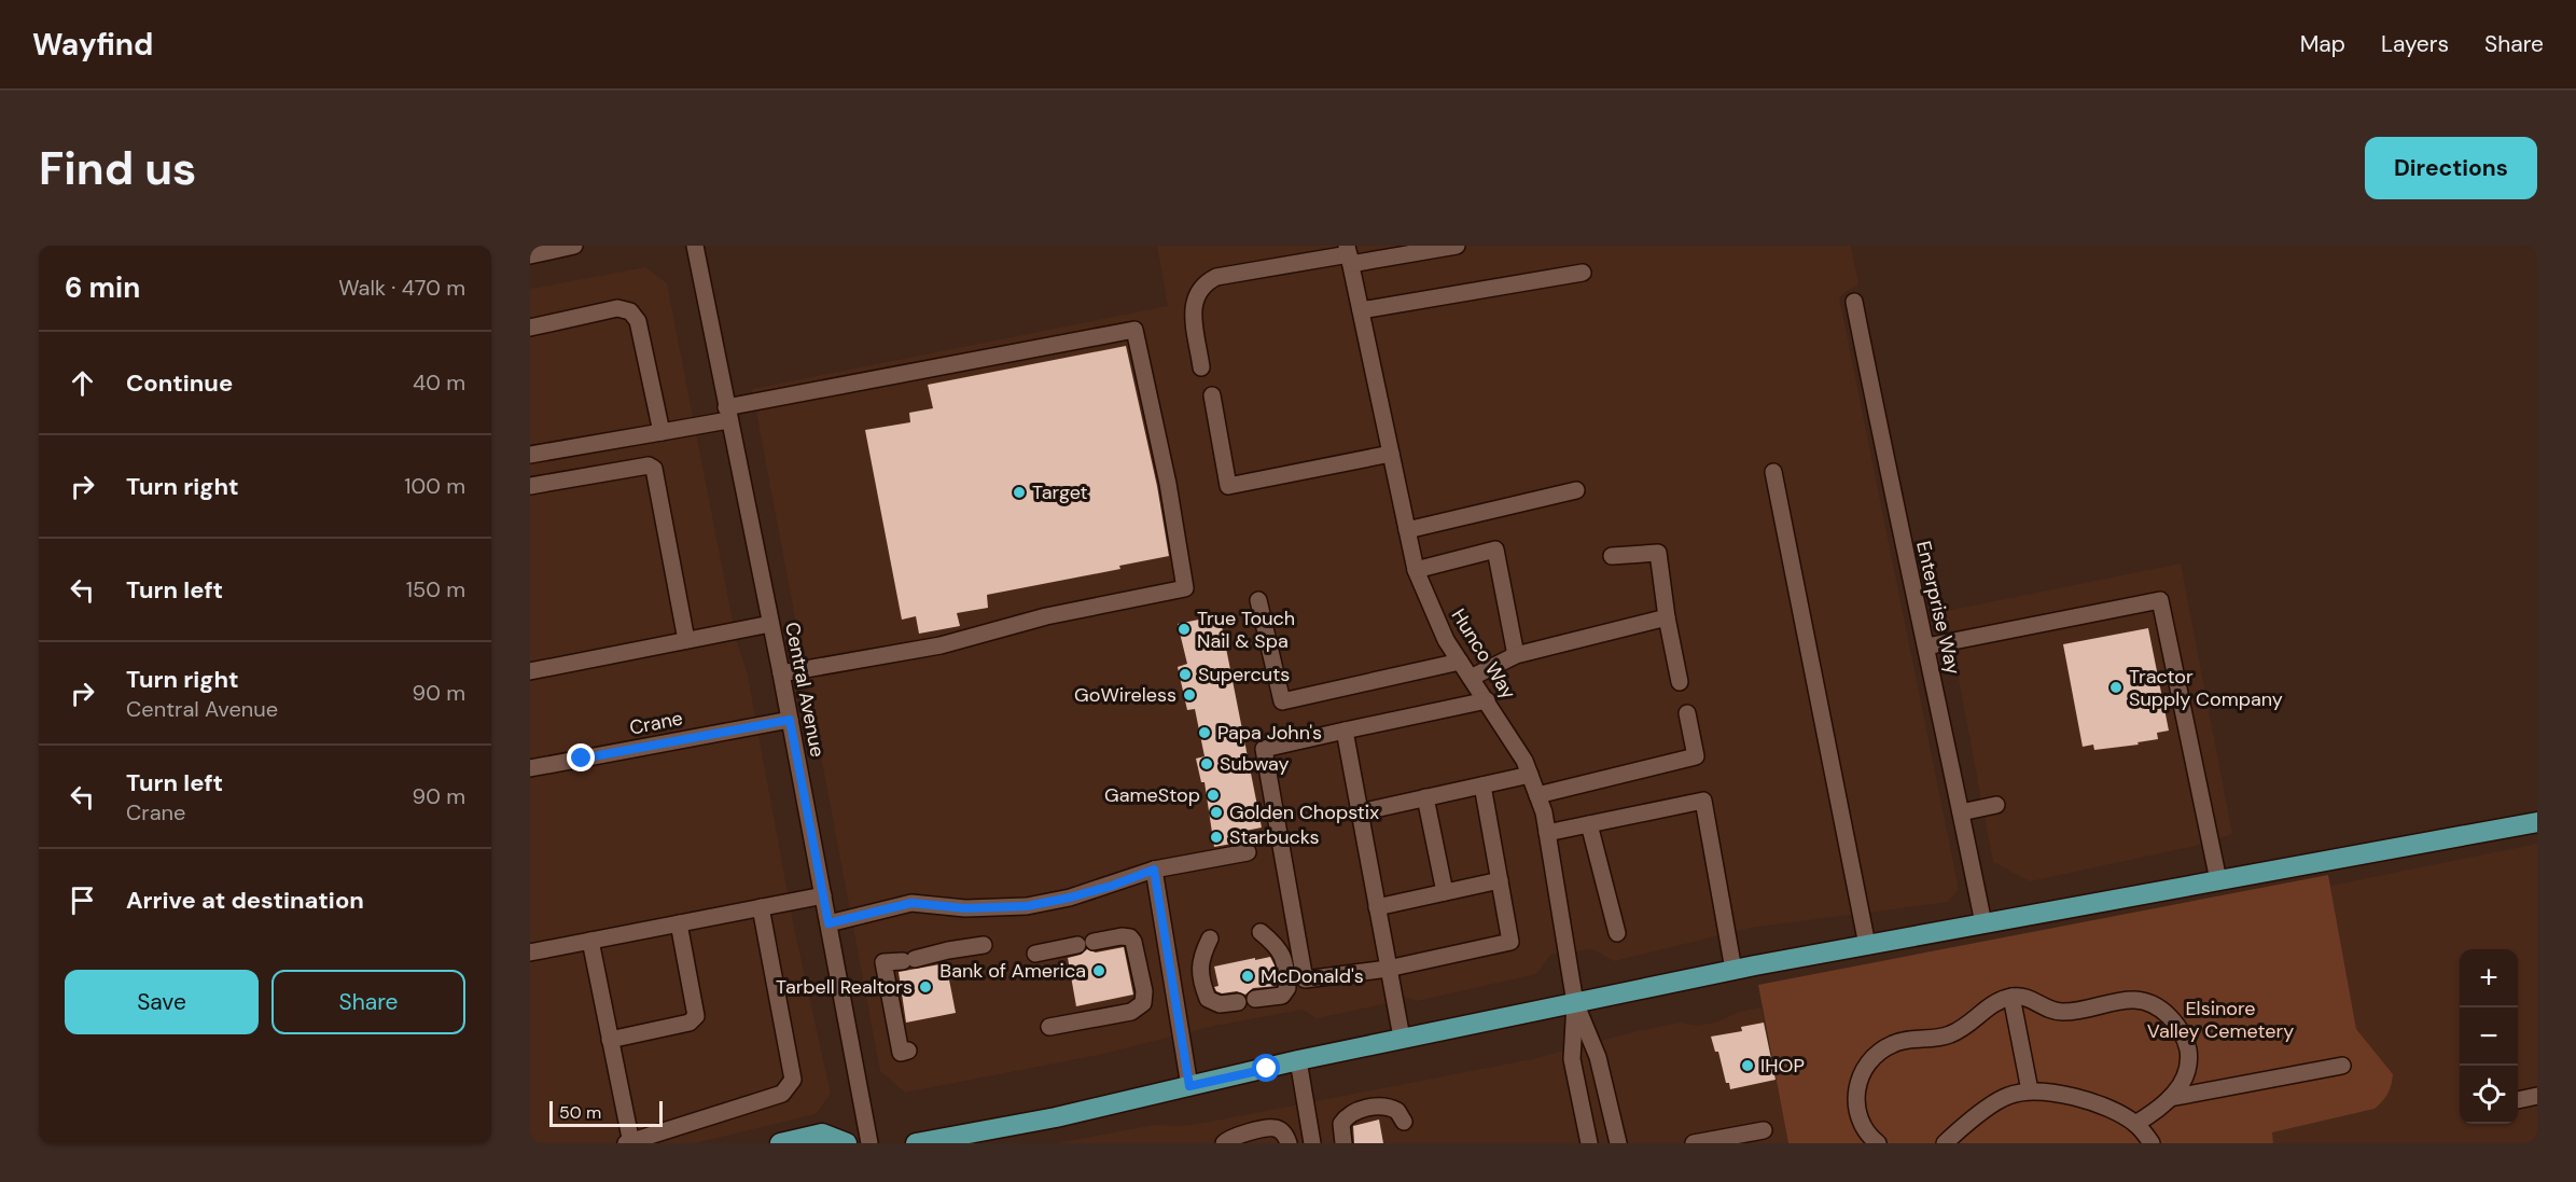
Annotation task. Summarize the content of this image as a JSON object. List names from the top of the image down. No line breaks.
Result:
{"streets":{"street":["Enterprise Way","Hunco Way","Central Avenue","Crane"]},"crossings":[["Central Avenue","Crane"]],"parks":["Elsinore Valley Cemetery"],"places":["Target","True Touch Nail & Spa","Supercuts","Tractor Supply Company","GoWireless","Papa John's","Subway","GameStop","Golden Chopstix","Starbucks","Bank of America","McDonald's","Tarbell Realtors","IHOP"],"scale_bar":"50 m","page":{"header":"Wayfind","nav":["Map","Layers","Share"],"buttons":["Directions",["Save","Share"]],"title":"Find us","heading":["6 min","Walk · 470 m"],"list":[["Continue","40 m"],["Turn right","100 m"],["Turn left","150 m"],["Turn right","Central Avenue","90 m"],["Turn left","Crane","90 m"],"Arrive at destination"],"map_buttons":["+","−"],"scale":"50 m"}}
